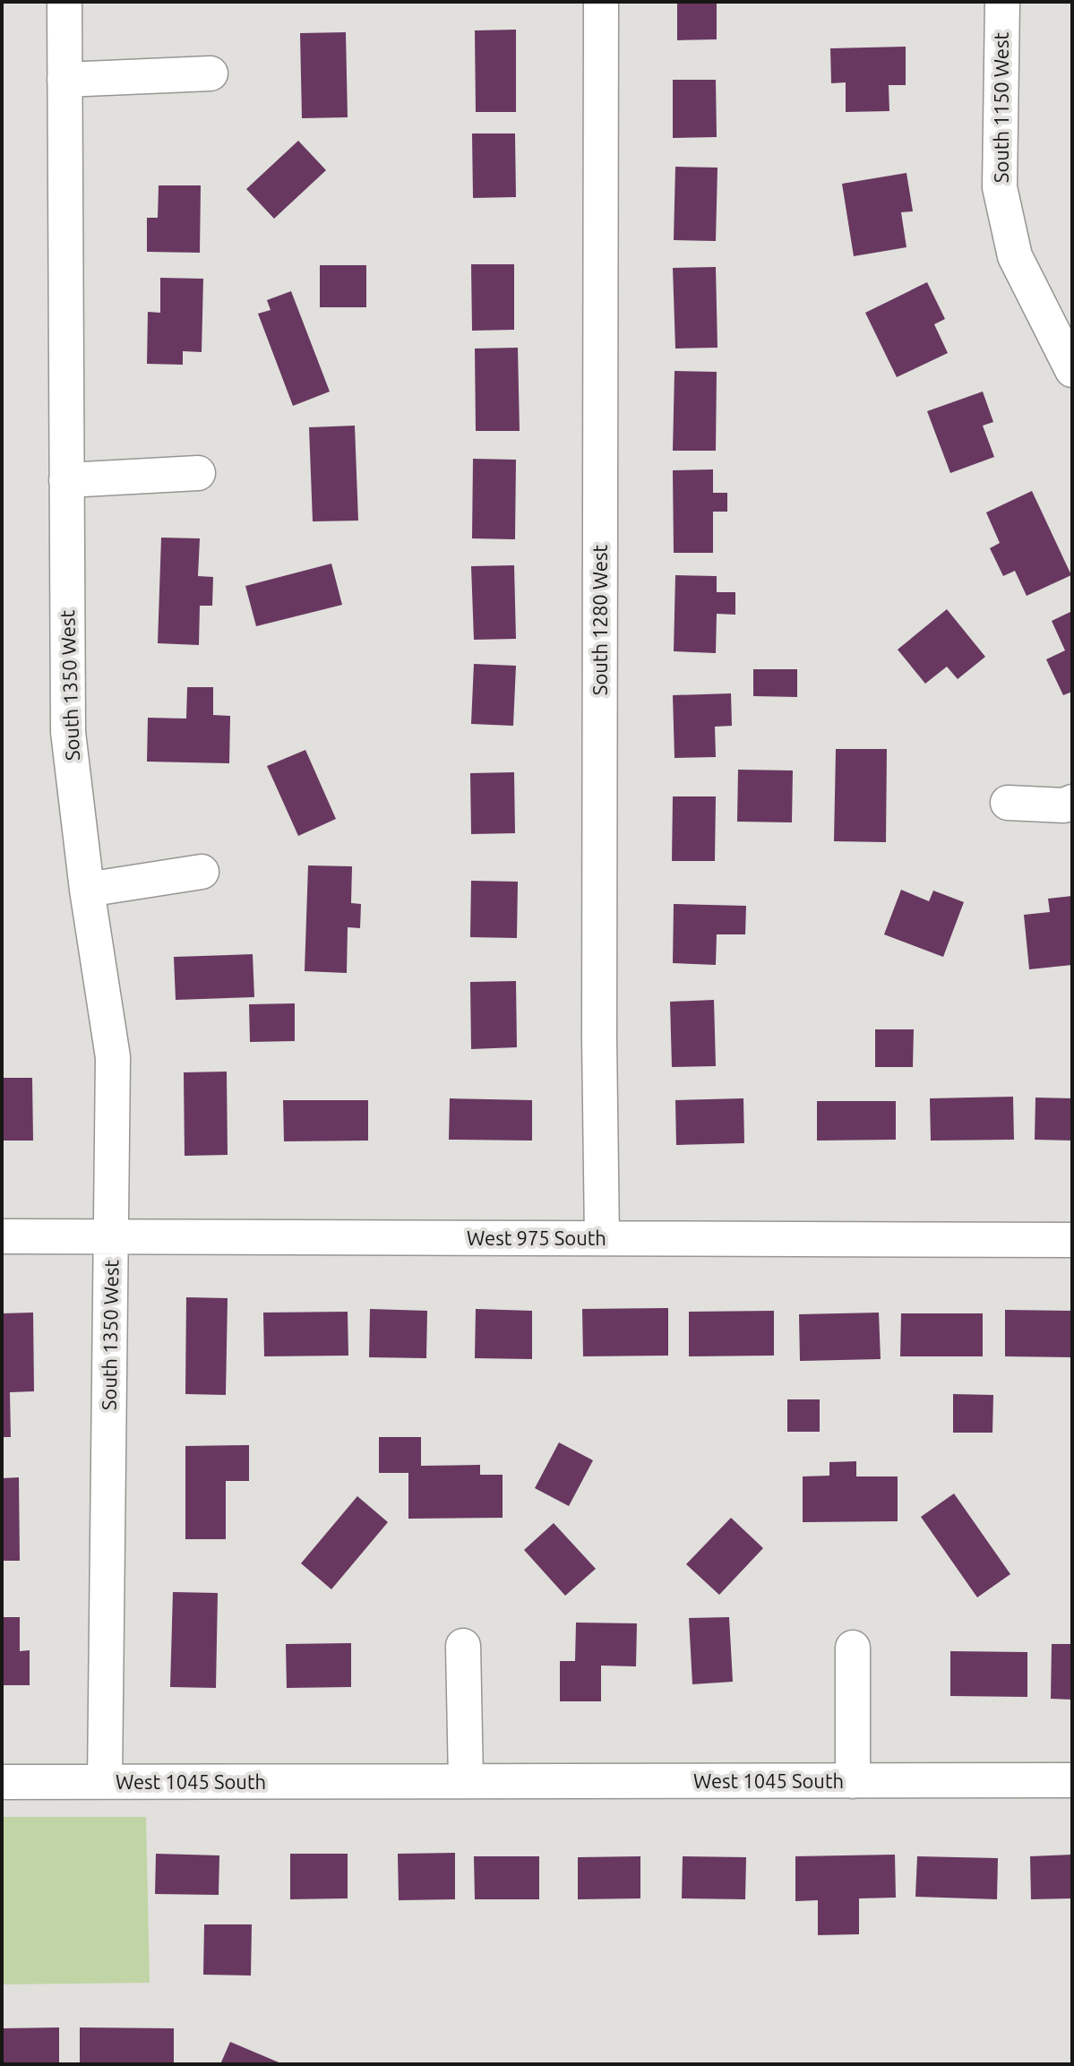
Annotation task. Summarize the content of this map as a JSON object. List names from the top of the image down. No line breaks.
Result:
{"streets":{"street":["South 1150 West","South 1280 West","South 1350 West","West 975 South","West 1045 South"]},"crossings":[["South 1280 West","West 975 South"],["South 1350 West","West 975 South"],["South 1350 West","West 1045 South"]]}
